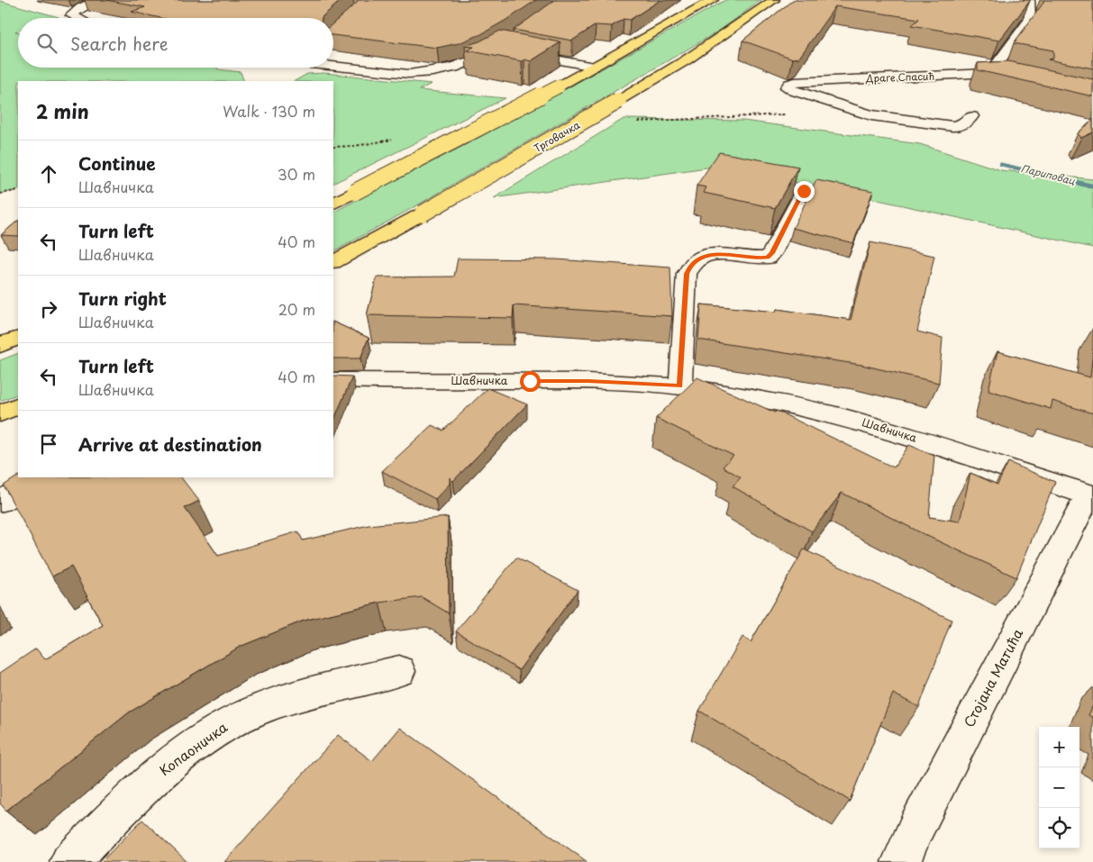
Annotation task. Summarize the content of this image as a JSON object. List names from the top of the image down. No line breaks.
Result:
{"streets":{"main road":["Трговачка"],"street":["Драге Спасић","Шавничка","Стојана Матића","Копаоничка"]},"crossings":[["Шавничка","Стојана Матића"]],"water":["Париповац"],"page":{"search":"Search here","heading":["2 min","Walk · 130 m"],"list":[["Continue","Шавничка","30 m"],["Turn left","Шавничка","40 m"],["Turn right","Шавничка","20 m"],["Turn left","Шавничка","40 m"],"Arrive at destination"],"map_buttons":["+","−"]}}
